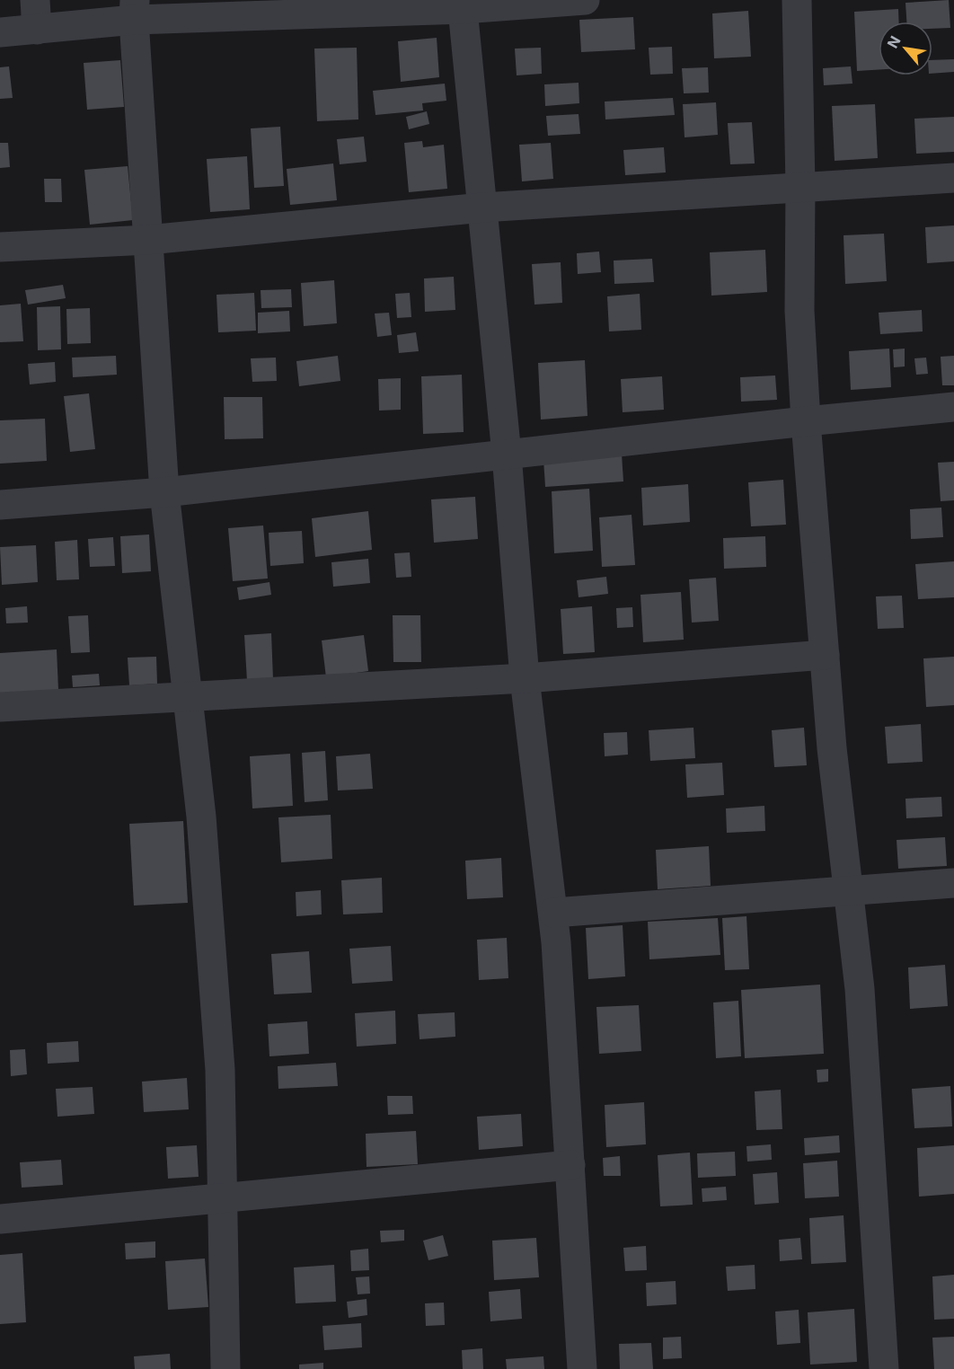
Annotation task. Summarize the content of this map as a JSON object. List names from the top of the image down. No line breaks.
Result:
{"north":"top left"}
